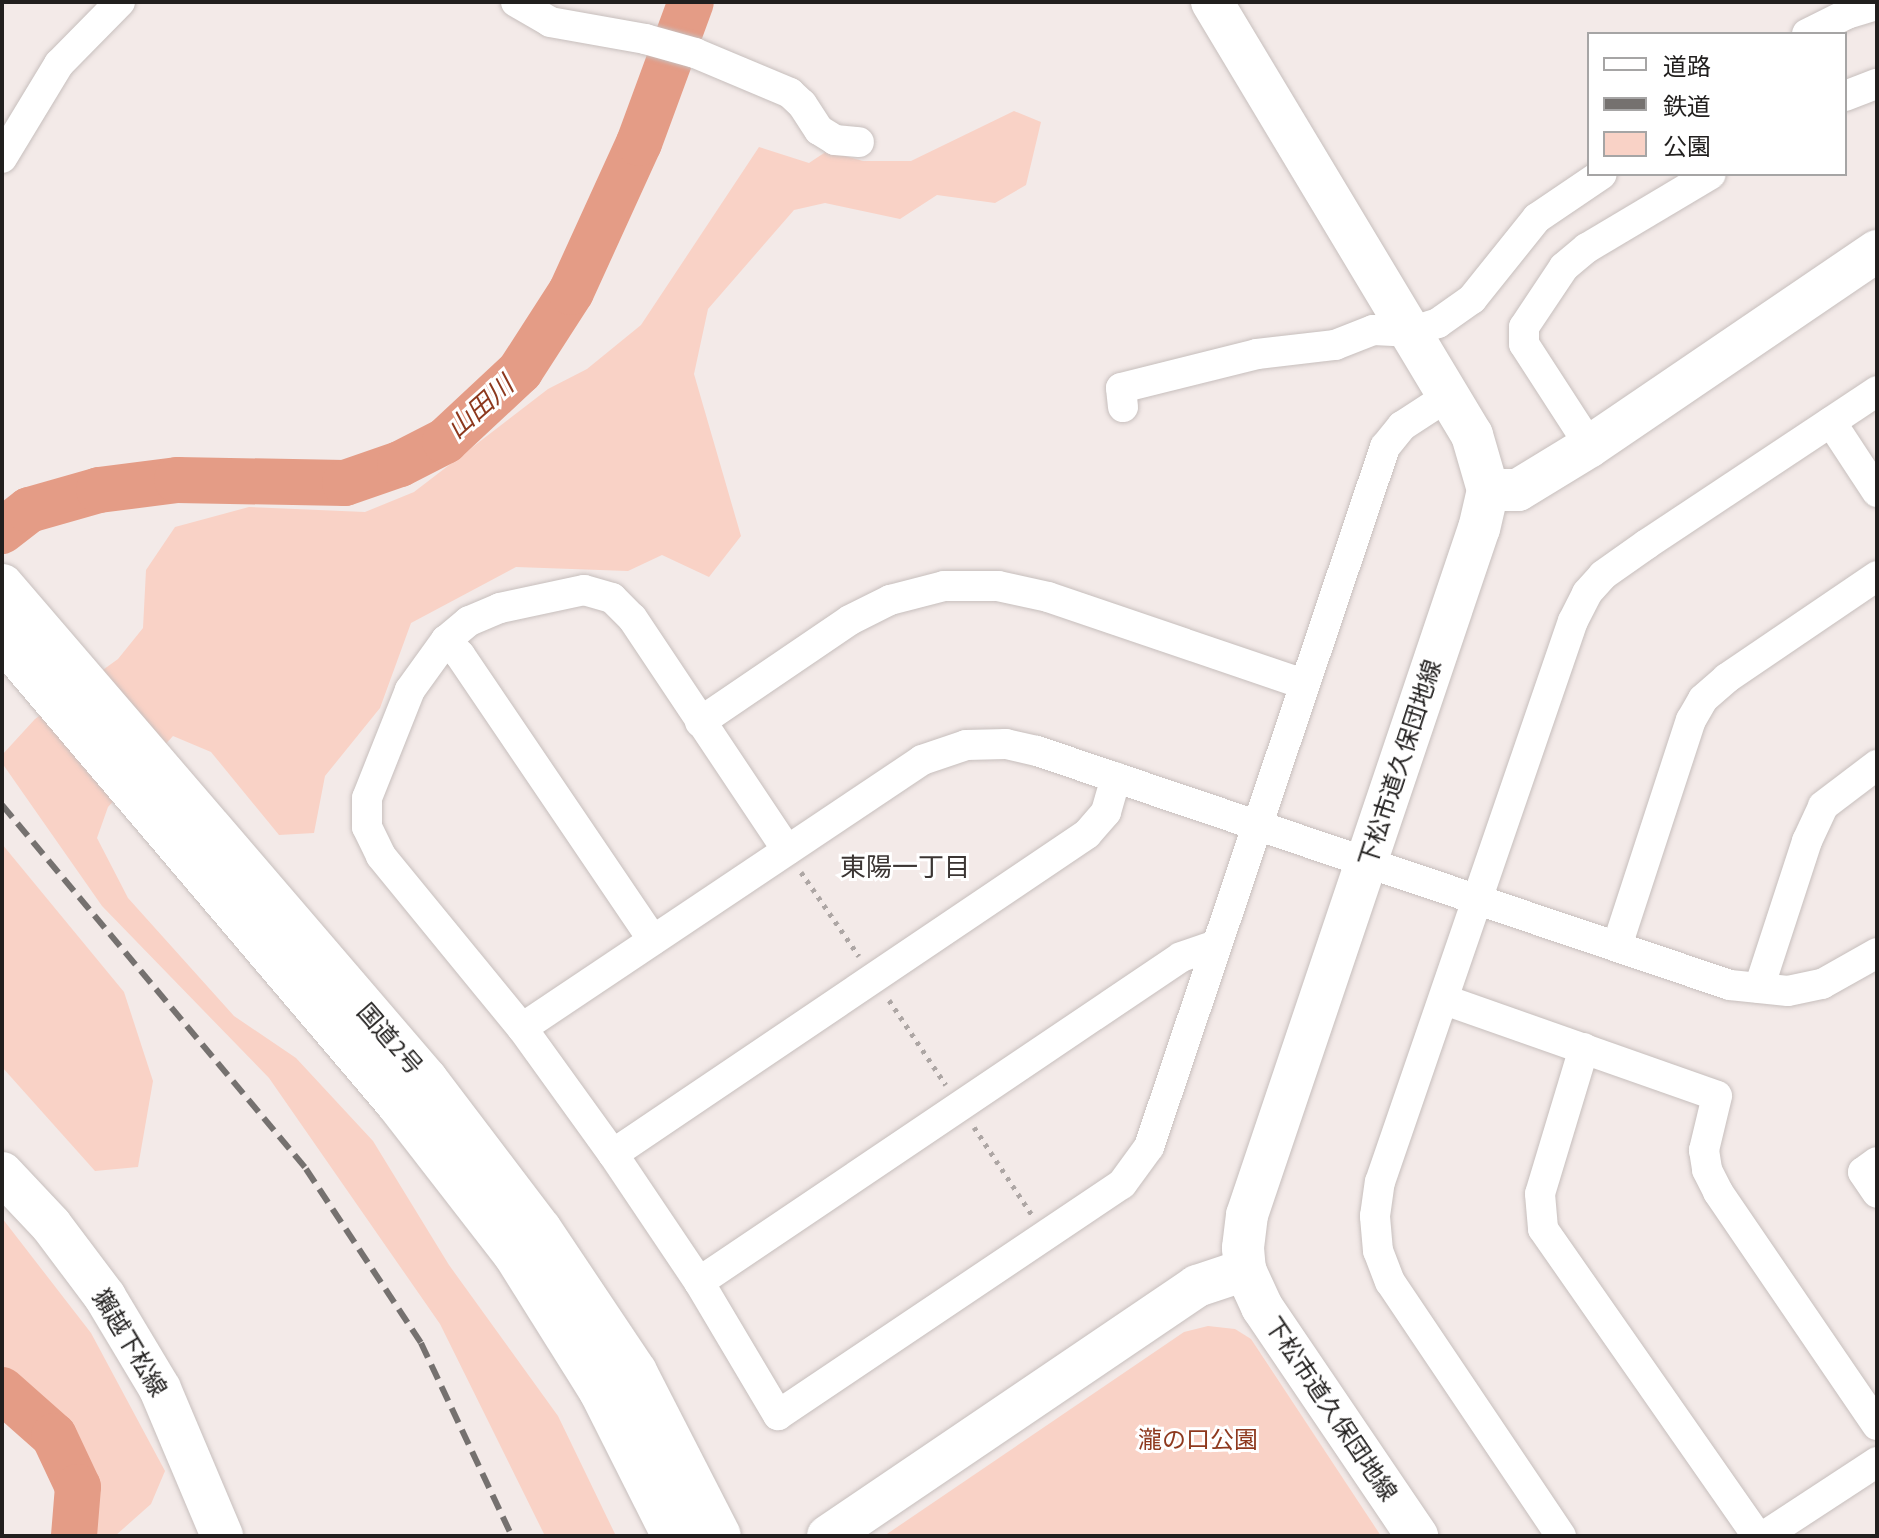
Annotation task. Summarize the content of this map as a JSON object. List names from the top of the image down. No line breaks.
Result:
{"streets":{"highway":["国道2号"],"street":["下松市道久保団地線","獺越下松線"]},"districts":["東陽一丁目"],"water":["山田川"],"parks":["瀧の口公園"],"legend":["道路","鉄道","公園"]}
